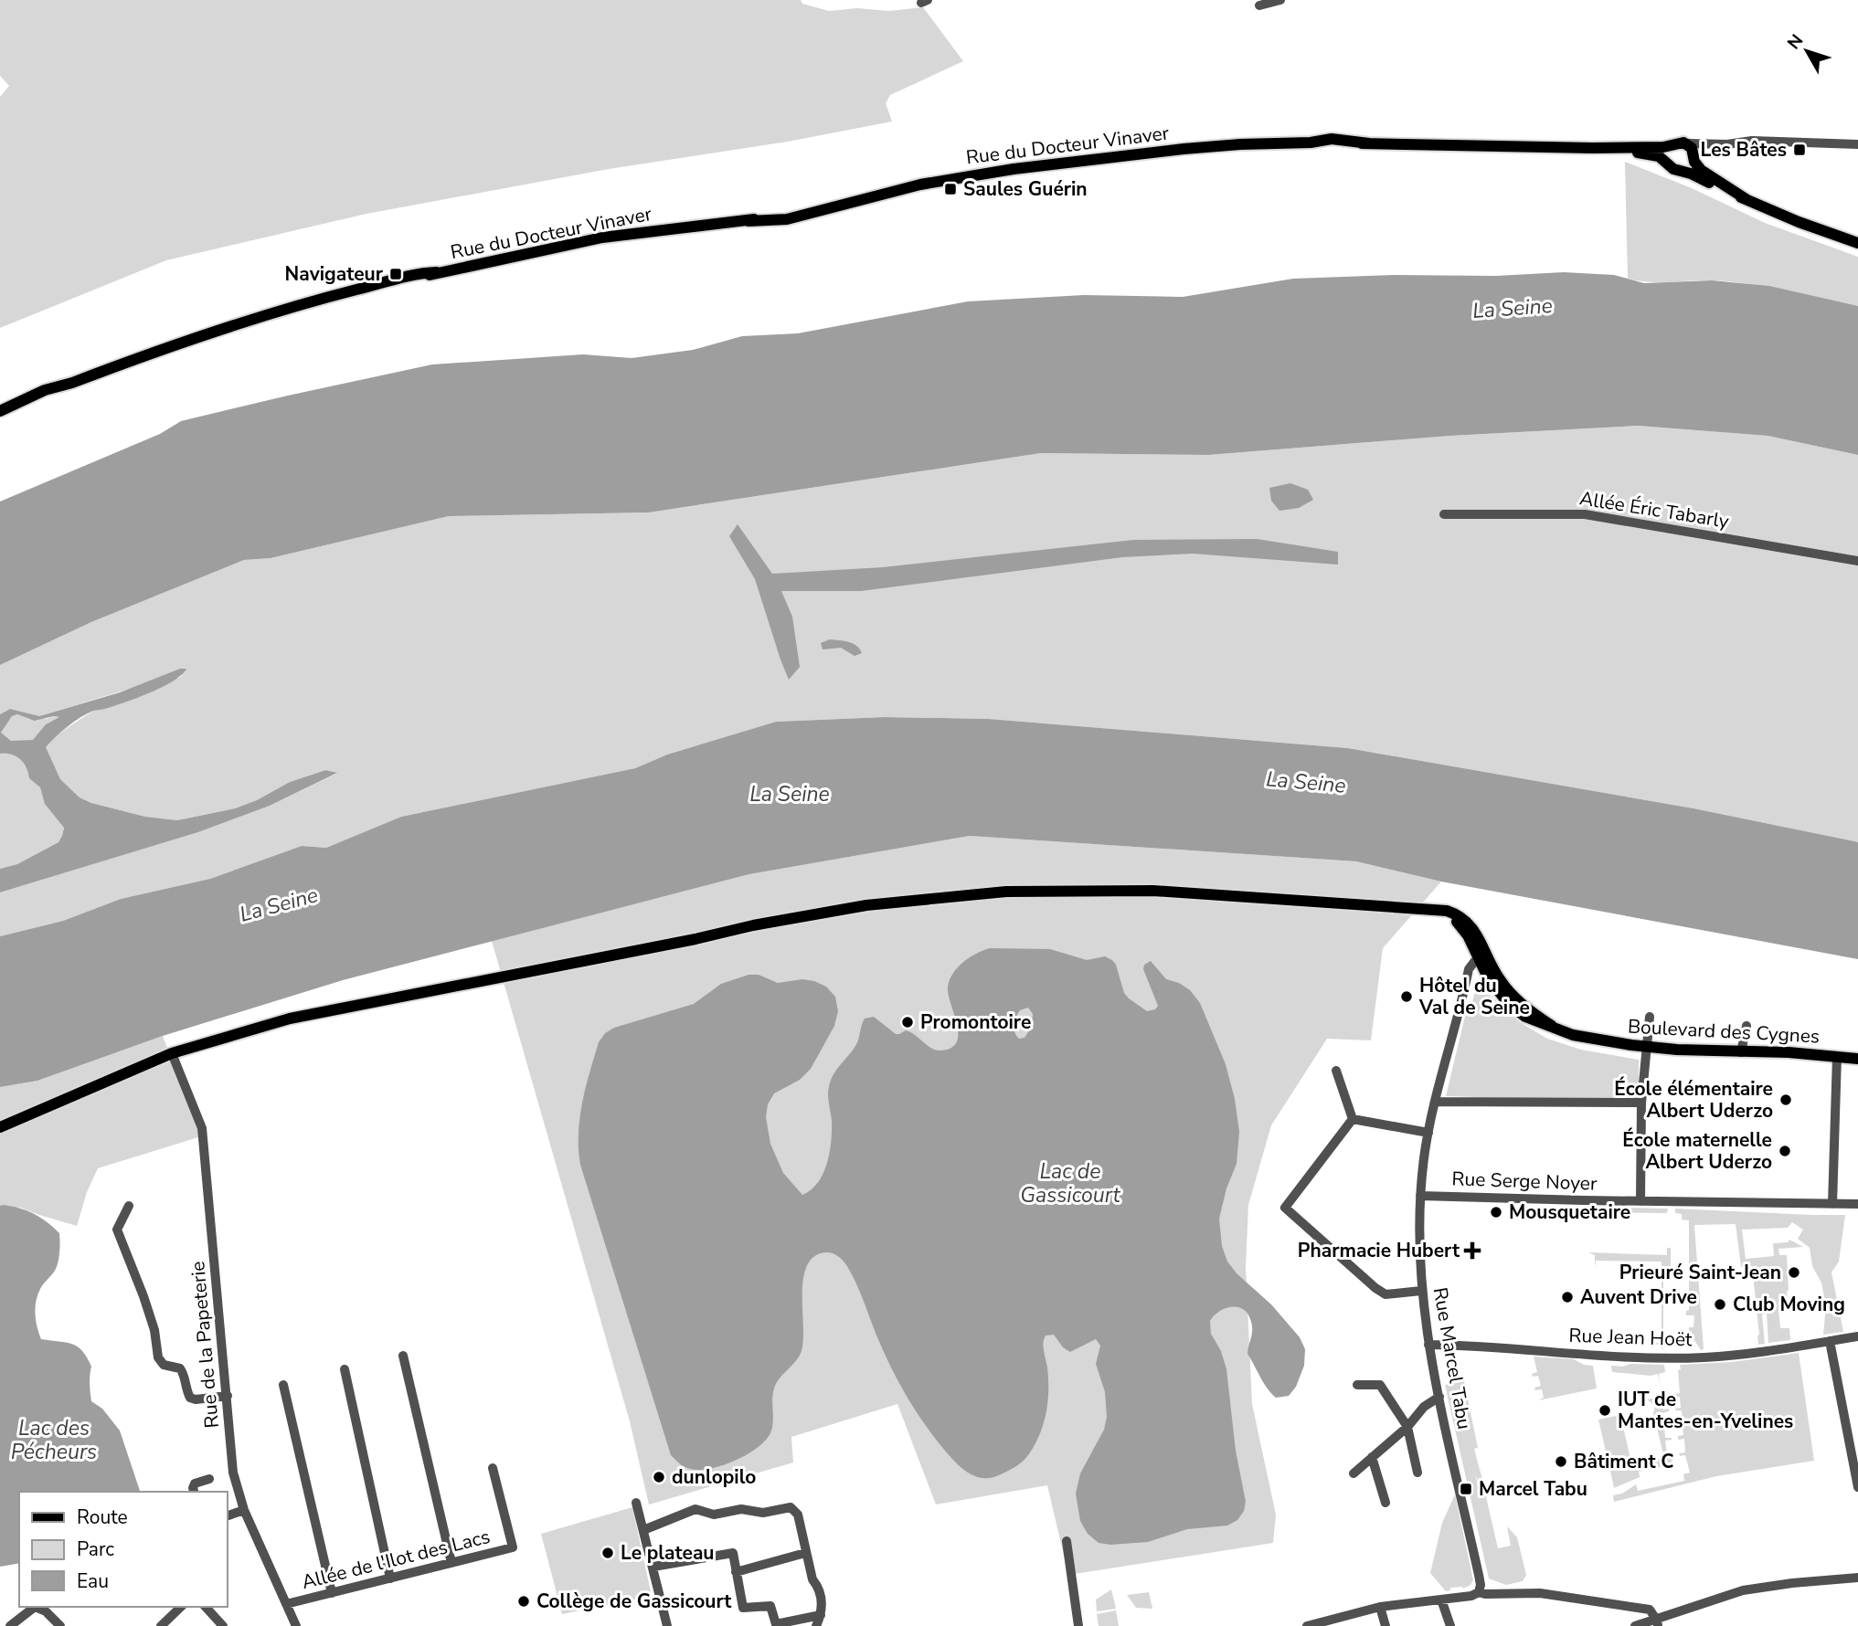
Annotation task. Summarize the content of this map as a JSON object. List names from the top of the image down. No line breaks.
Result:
{"streets":{"main road":["Rue du Docteur Vinaver","Boulevard des Cygnes"],"street":["Allée Éric Tabarly","Rue Serge Noyer","Rue Jean Hoët","Rue de la Papeterie","Rue Marcel Tabu","Allée de l'Ilot des Lacs"]},"crossings":[["Boulevard des Cygnes","Rue de la Papeterie"],["Boulevard des Cygnes","Rue Marcel Tabu"],["Rue Serge Noyer","Rue Marcel Tabu"],["Rue Jean Hoët","Rue Marcel Tabu"],["Rue de la Papeterie","Allée de l'Ilot des Lacs"]],"water":["La Seine","Lac de Gassicourt","Lac des Pécheurs"],"places":{"transit":["Les Bâtes","Saules Guérin","Navigateur","Marcel Tabu"],"other":["Hôtel du Val de Seine","Promontoire","École élémentaire Albert Uderzo","École maternelle Albert Uderzo","Mousquetaire","Prieuré Saint-Jean","Auvent Drive","Club Moving","IUT de Mantes-en-Yvelines","Bâtiment C","dunlopilo","Le plateau","Collège de Gassicourt"],"health":["Pharmacie Hubert"]},"legend":["Route","Parc","Eau"],"north":"top left"}
